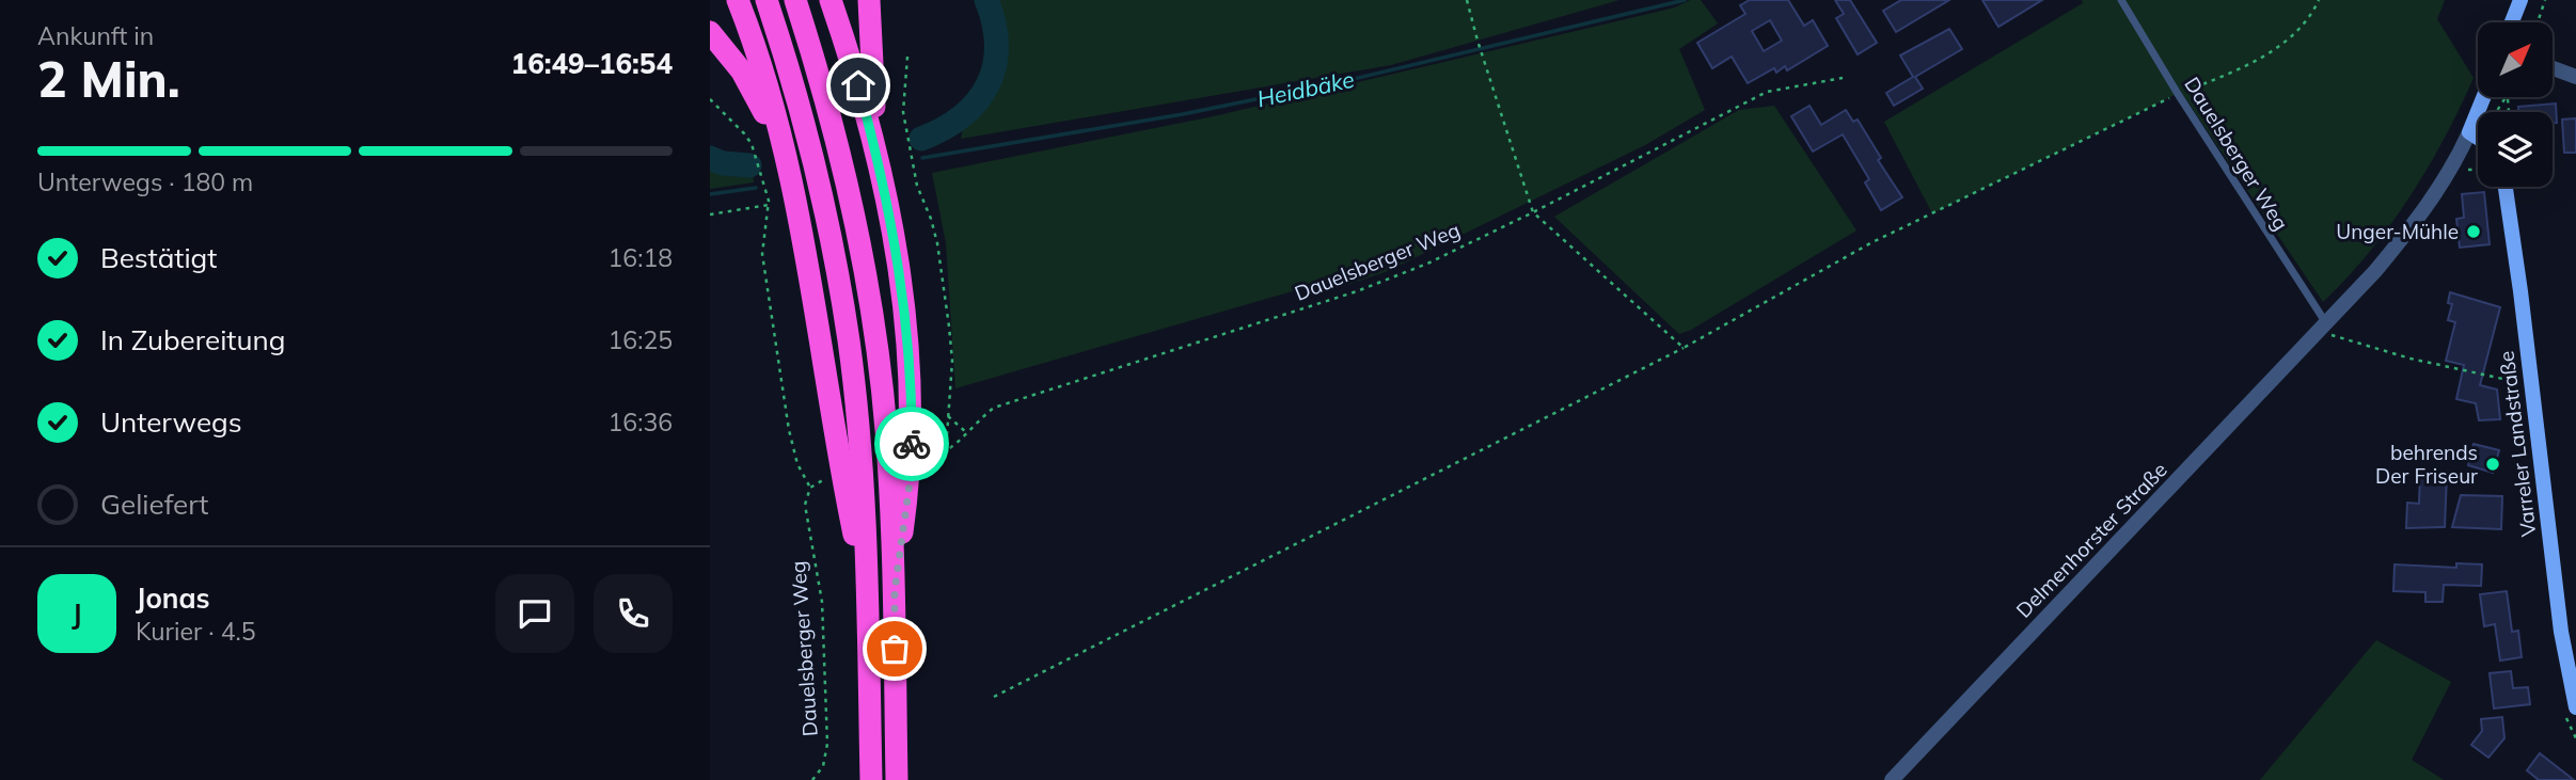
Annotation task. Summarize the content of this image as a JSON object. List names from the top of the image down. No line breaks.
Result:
{"streets":{"main road":["Varreler Landstraße"],"street":["Delmenhorster Straße"],"lane":["Dauelsberger Weg"]},"crossings":[["Dauelsberger Weg","Delmenhorster Straße"]],"water":["Heidbäke"],"places":["Unger-Mühle","behrends Der Friseur"],"north":"top right","page":{"heading":["2 Min.","Ankunft in","16:49–16:54"],"panel":["Jonas","Kurier · 4.5"],"bar":"Unterwegs · 180 m","list":[["Bestätigt","16:18"],["In Zubereitung","16:25"],["Unterwegs","16:36"],"Geliefert"],"round":"J"}}
